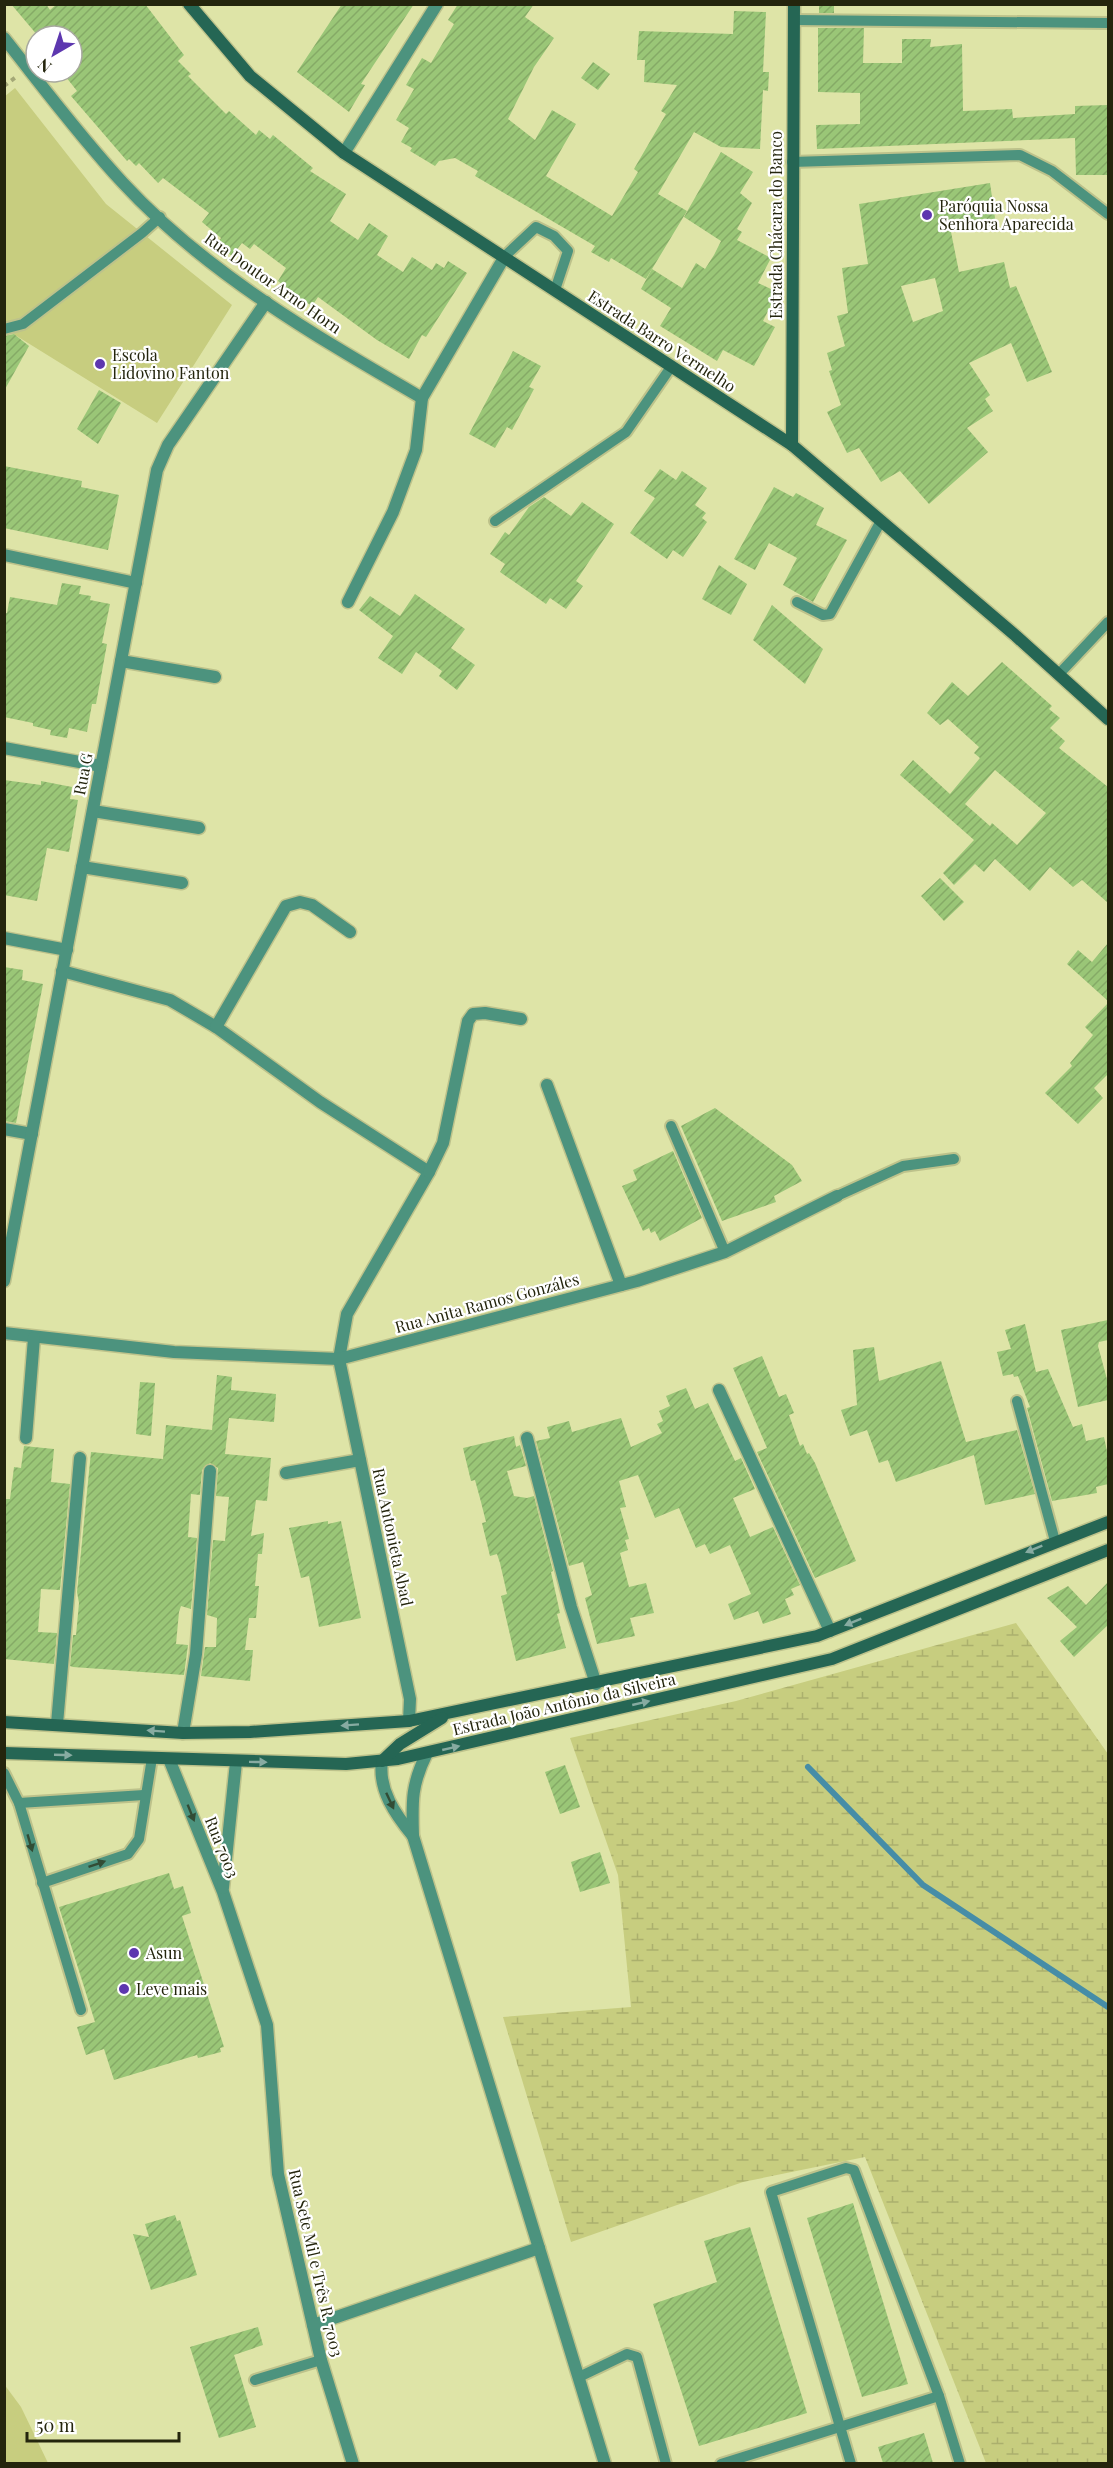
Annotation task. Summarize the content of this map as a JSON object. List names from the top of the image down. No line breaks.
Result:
{"streets":{"main road":["Estrada Chácara do Banco","Estrada Barro Vermelho","Estrada João Antônio da Silveira"],"street":["Rua Doutor Arno Horn","Rua G","Rua Anita Ramos Gonzáles","Rua Antonieta Abad","Rua 7003","Rua Sete Mil e Três R. 7003"]},"crossings":[["Estrada Chácara do Banco","Estrada Barro Vermelho"],["Rua Doutor Arno Horn","Rua G"],["Rua Anita Ramos Gonzáles","Rua Antonieta Abad"],["Rua Antonieta Abad","Estrada João Antônio da Silveira"],["Estrada João Antônio da Silveira","Rua 7003"],["Rua 7003","Rua Sete Mil e Três R. 7003"]],"one_way":["Rua 7003"],"places":["Paróquia Nossa Senhora Aparecida","Escola Lidovino Fanton","Asun","Leve mais"],"scale_bar":"50 m","north":"bottom left"}
